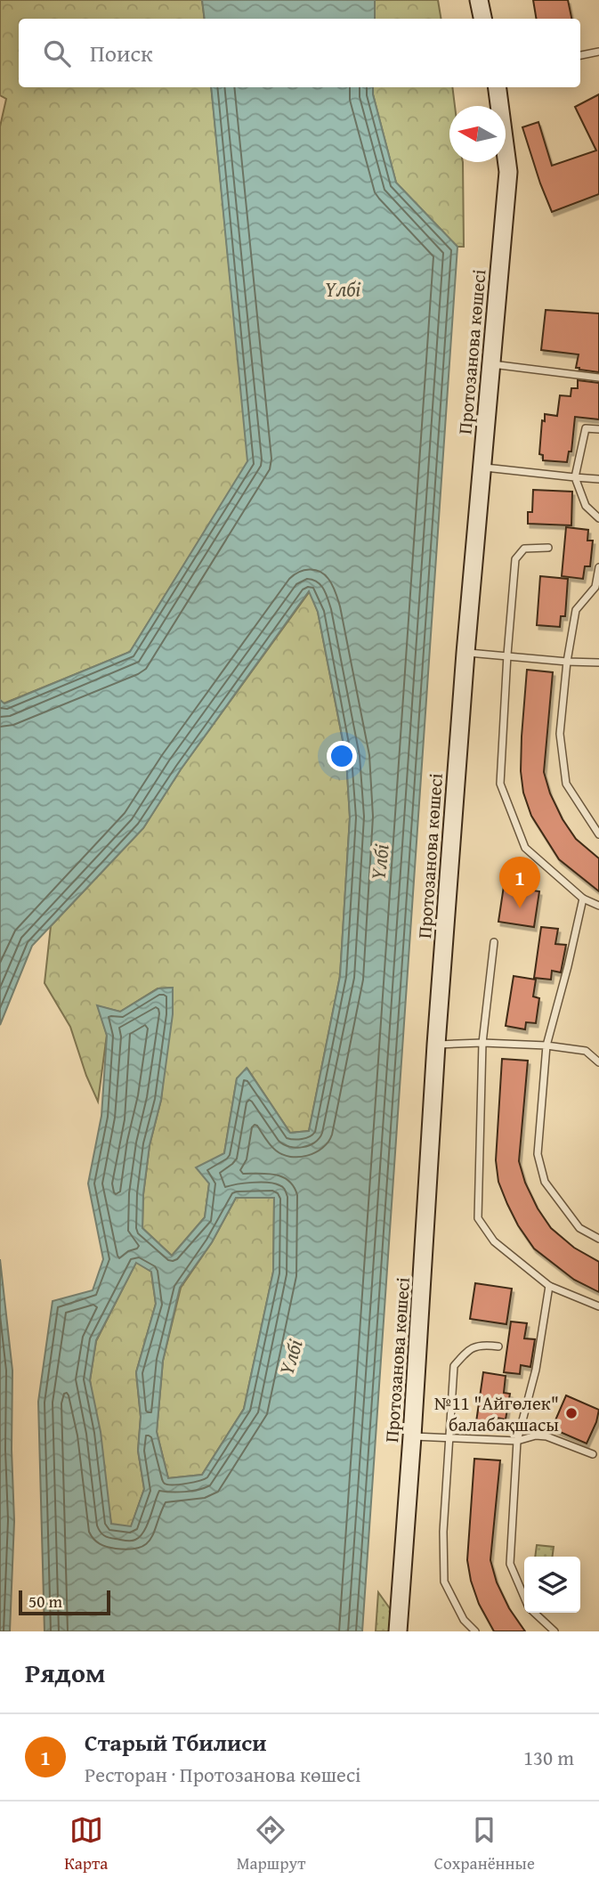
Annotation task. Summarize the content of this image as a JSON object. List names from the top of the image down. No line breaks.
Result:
{"streets":{"street":["Протозанова көшесі"]},"water":["Үлбі"],"places":["№11 \"Айгөлек\" балабақшасы"],"scale_bar":"50 m","north":"left","page":{"search":"Поиск","pins":"1","scale":"50 m","heading":"Рядом","list":[{"mark":"1","name":"Старый Тбилиси","note":"Ресторан · Протозанова көшесі","value":"130 m"}],"nav":["Карта","Маршрут","Сохранённые"]}}
